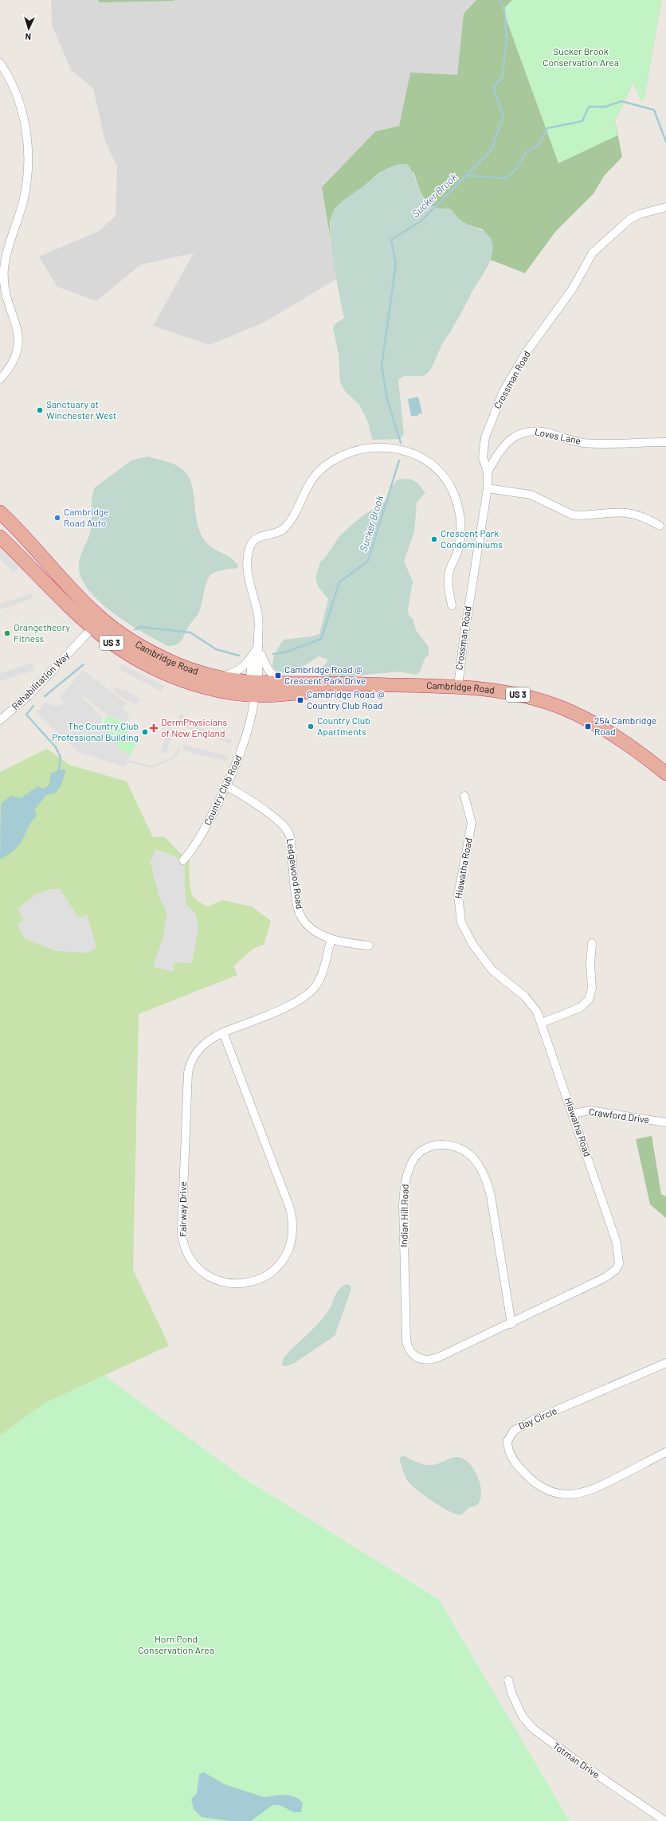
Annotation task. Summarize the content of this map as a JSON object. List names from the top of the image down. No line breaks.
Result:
{"streets":{"highway":["US 3","Cambridge Road"],"street":["Crossman Road","Loves Lane","Rehabilitation Way","Country Club Road","Hiawatha Road","Ledgewood Road","Crawford Drive","Fairway Drive","Indian Hill Road","Day Circle","Totman Drive"]},"crossings":[["Crossman Road","Loves Lane"],["Crossman Road","Cambridge Road"],["Cambridge Road","Rehabilitation Way"],["Cambridge Road","Country Club Road"],["Country Club Road","Ledgewood Road"],["Hiawatha Road","Crawford Drive"],["Hiawatha Road","Indian Hill Road"],["Ledgewood Road","Fairway Drive"]],"water":["Sucker Brook"],"parks":["Sucker Brook Conservation Area","Horn Pond Conservation Area"],"places":{"other":["Sanctuary at Winchester West","Cambridge Road Auto","Crescent Park Condominiums","Orangetheory Fitness","Country Club Apartments","The Country Club Professional Building"],"transit":["Cambridge Road @ Crescent Park Drive","Cambridge Road @ Country Club Road","254 Cambridge Road"],"health":["DermPhysicians of New England"]},"north":"bottom"}
